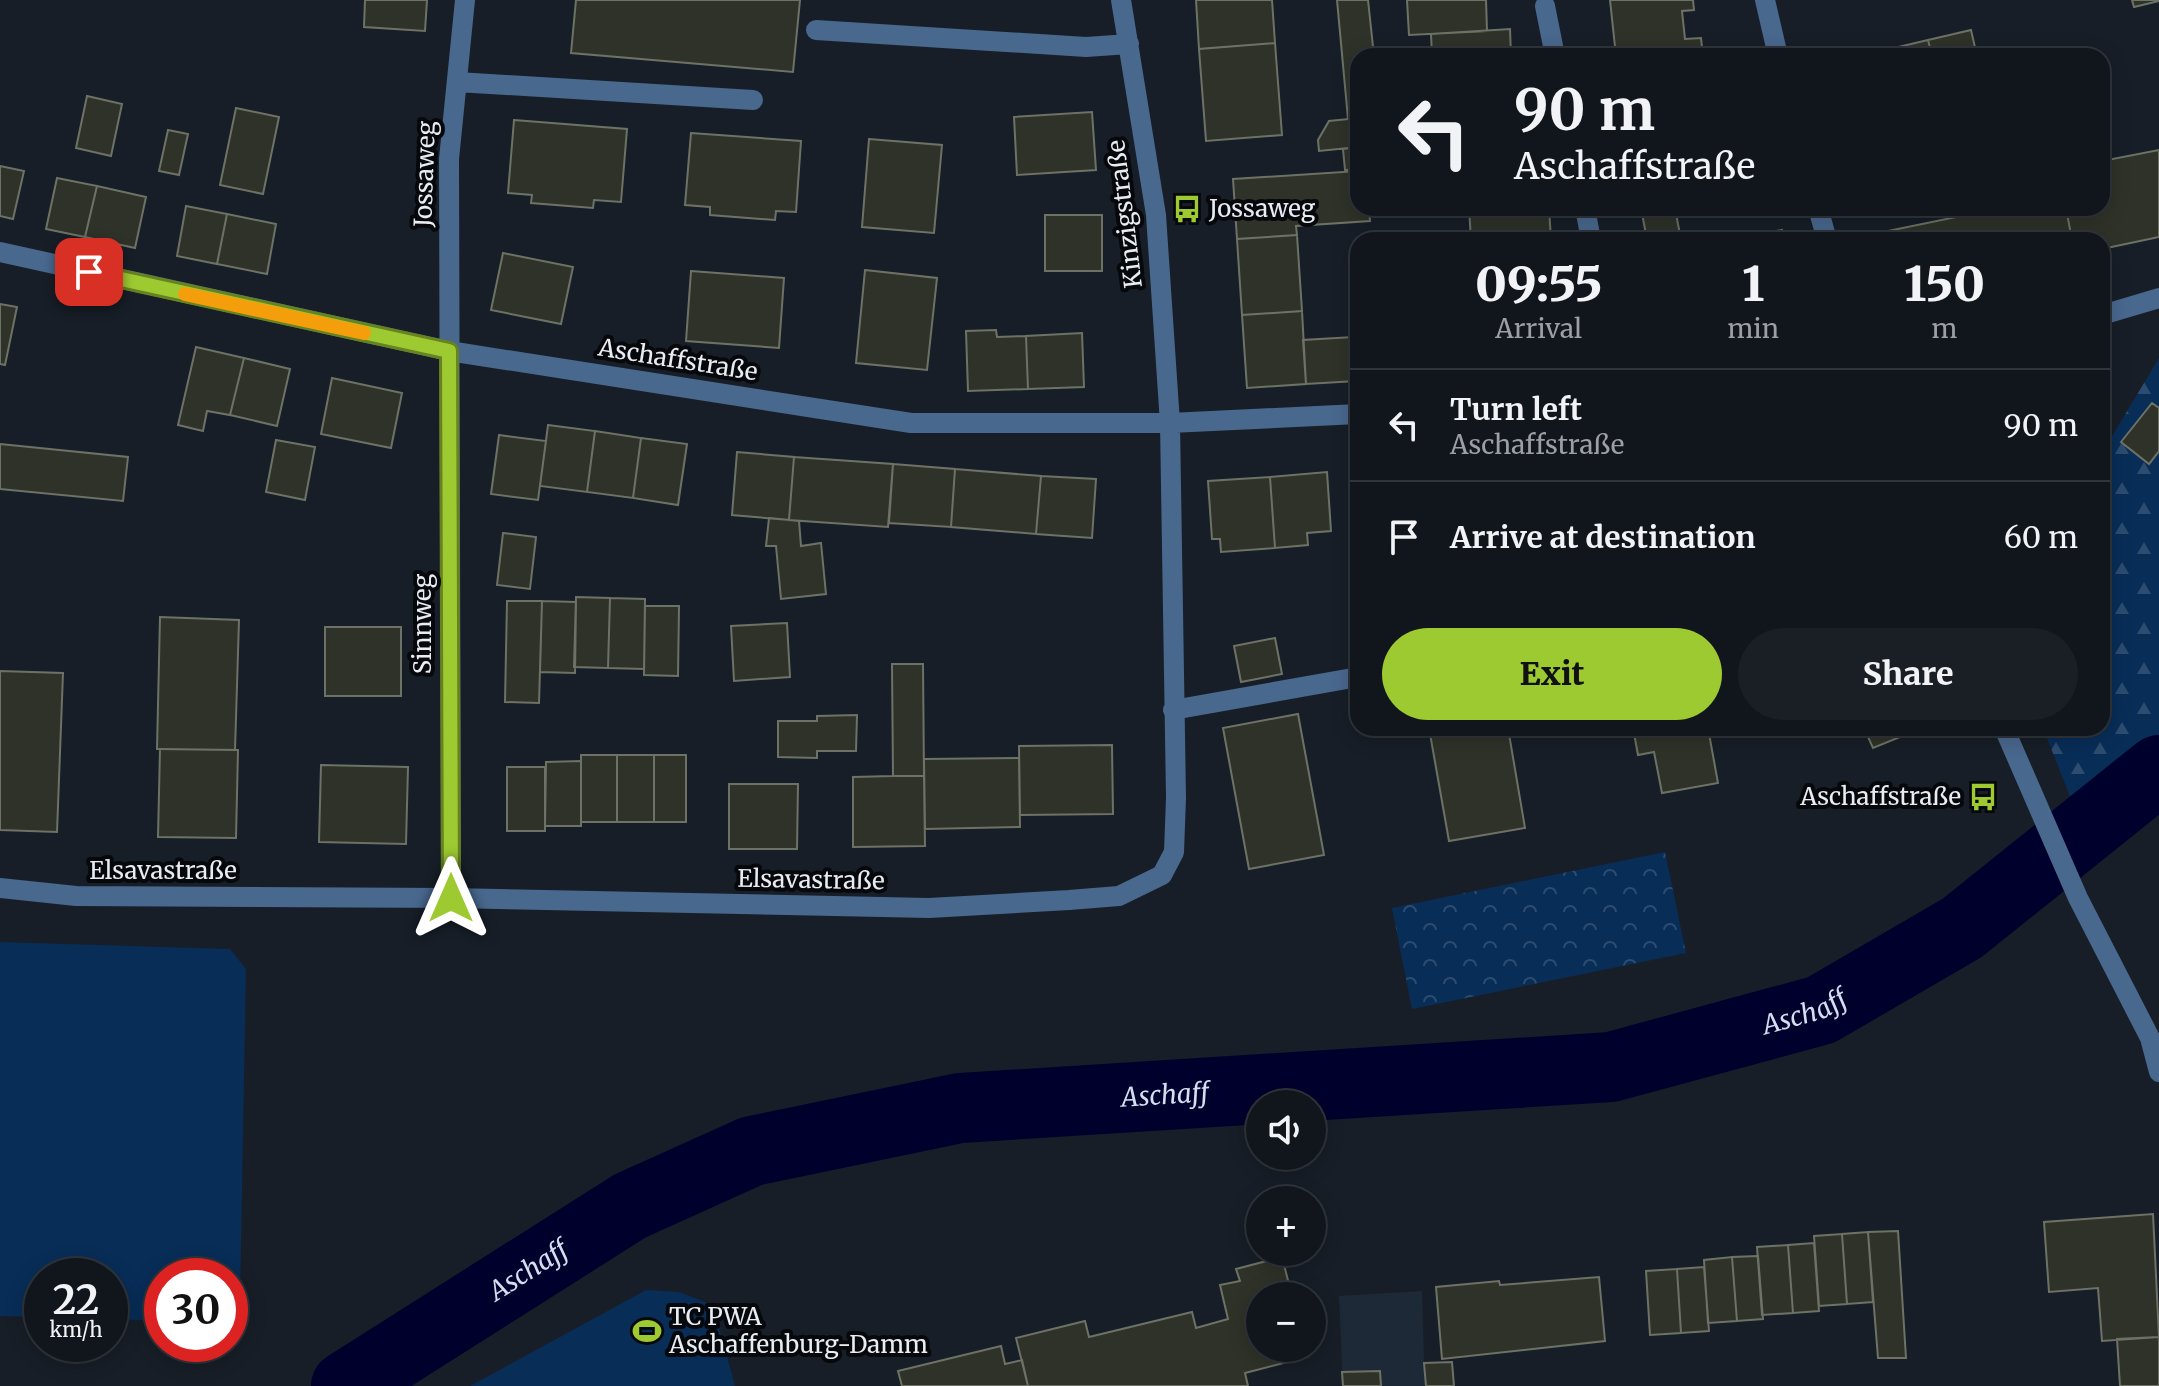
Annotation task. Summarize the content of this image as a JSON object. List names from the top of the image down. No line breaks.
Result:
{"streets":{"street":["Jossaweg","Kinzigstraße","Aschaffstraße","Sinnweg","Elsavastraße"]},"crossings":[["Jossaweg","Aschaffstraße"],["Jossaweg","Sinnweg"],["Kinzigstraße","Aschaffstraße"],["Kinzigstraße","Elsavastraße"],["Aschaffstraße","Sinnweg"],["Aschaffstraße","Elsavastraße"],["Sinnweg","Elsavastraße"]],"water":["Aschaff"],"places":{"bus stop":["Jossaweg","Aschaffstraße"],"sports":["TC PWA Aschaffenburg-Damm"]},"page":{"turn":["90 m","Aschaffstraße"],"eta":["09:55","Arrival","1","min","150","m"],"list":[{"name":"Turn left","note":"Aschaffstraße","value":"90 m"},{"name":"Arrive at destination","value":"60 m"}],"buttons":["Exit","Share"],"map_buttons":["+","−"],"speed":"22 km/h","limit":"30"}}
